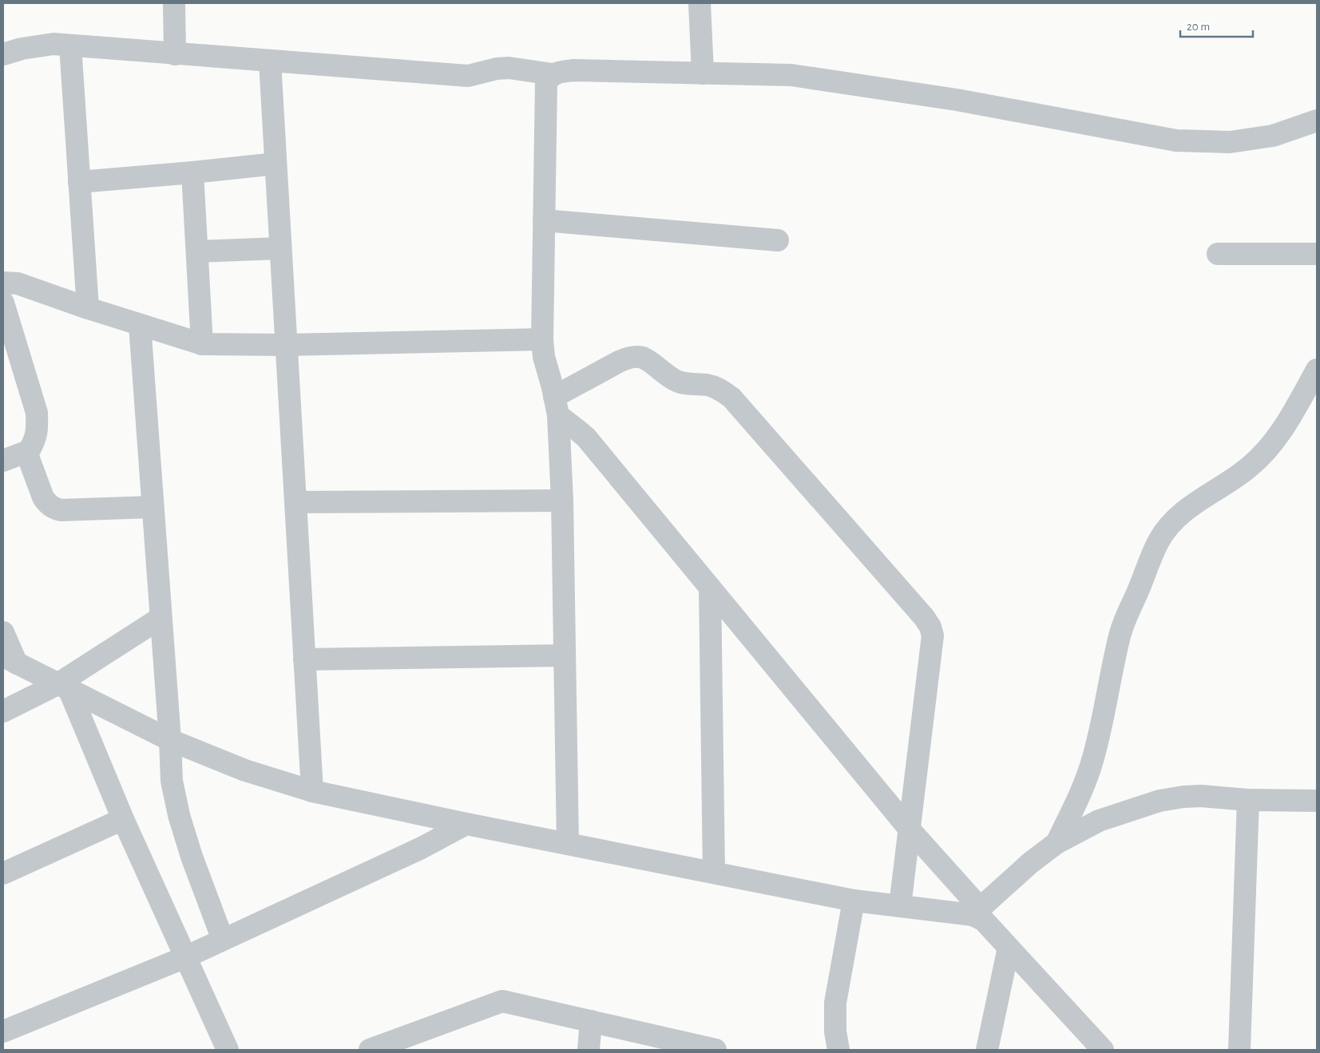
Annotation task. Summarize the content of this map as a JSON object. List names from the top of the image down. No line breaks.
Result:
{"scale_bar":"20 m"}
